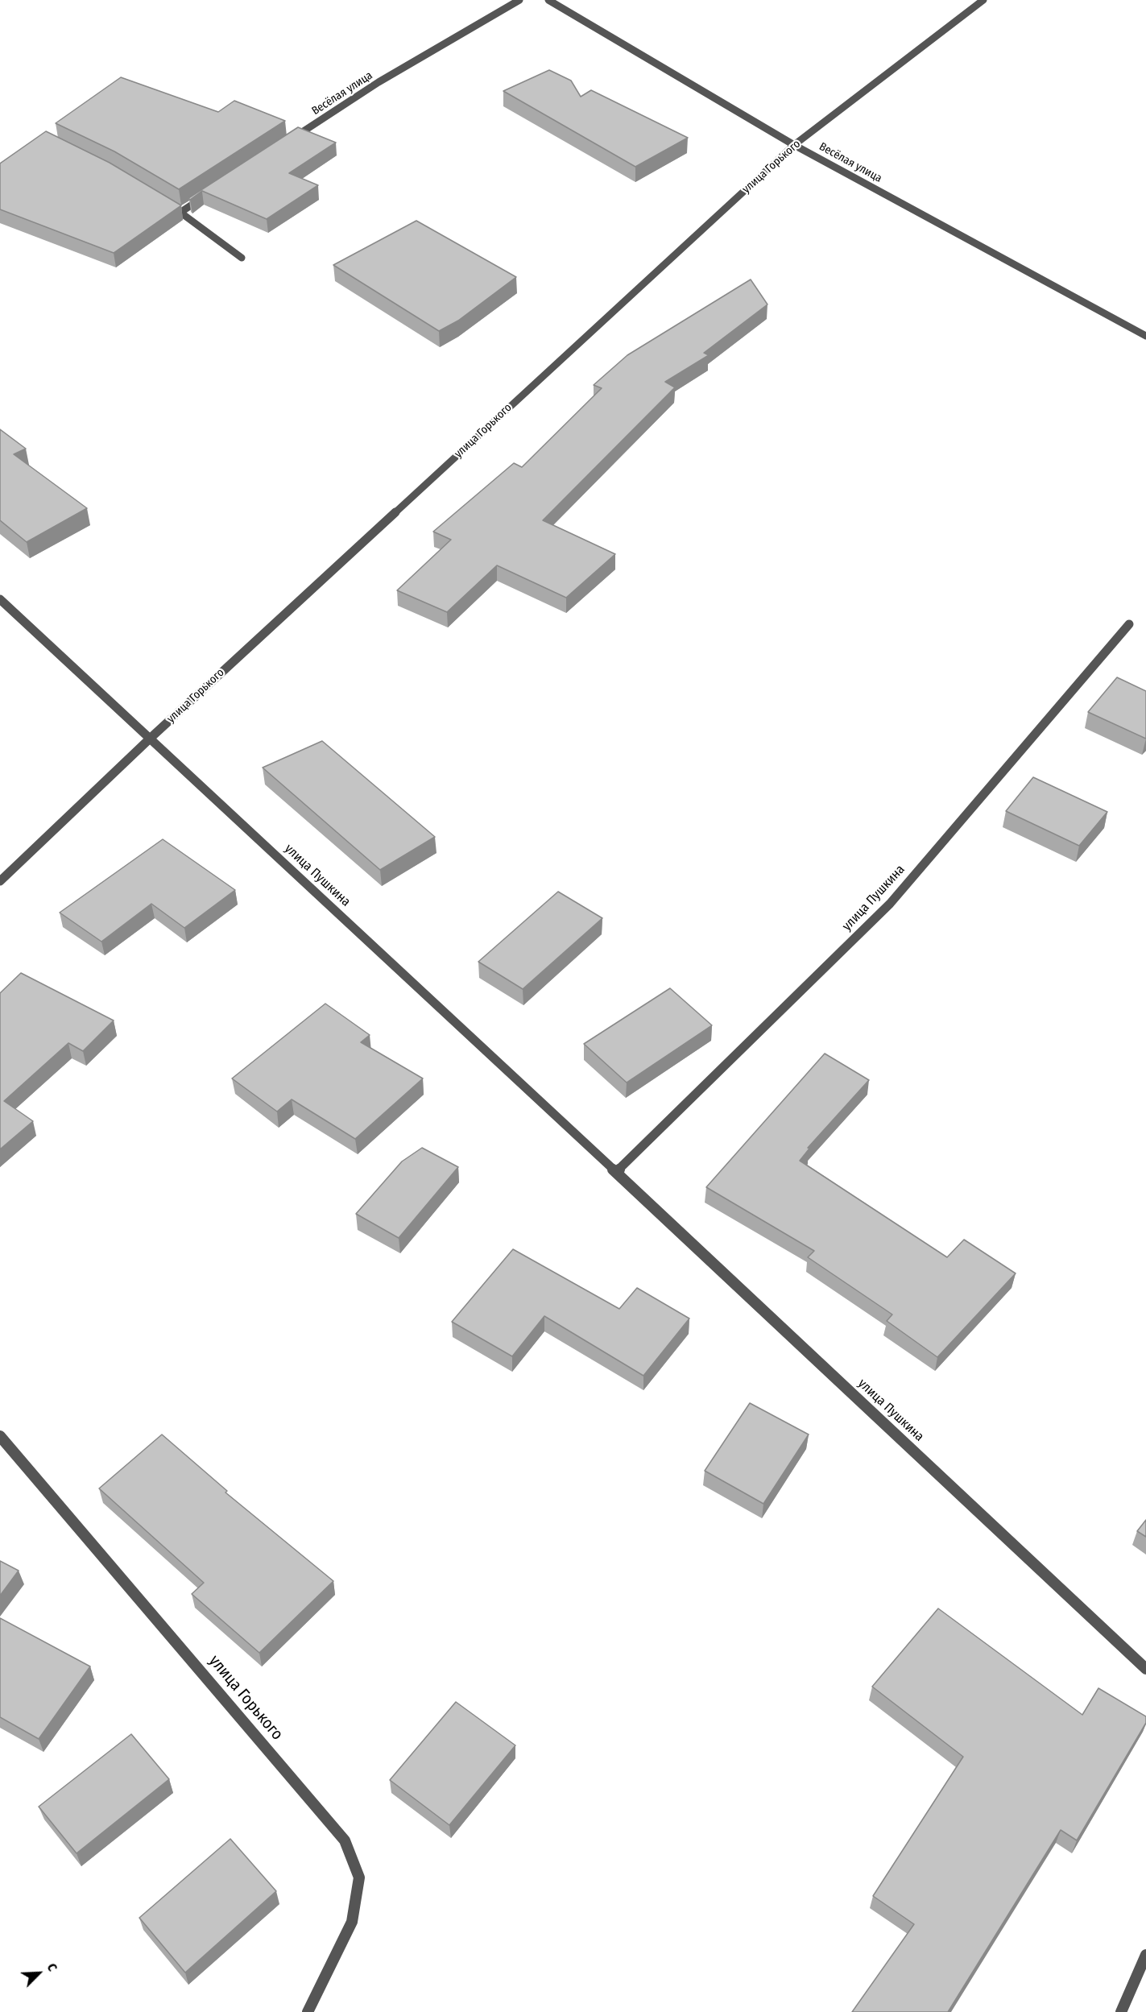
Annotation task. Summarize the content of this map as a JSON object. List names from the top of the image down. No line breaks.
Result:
{"streets":{"street":["Весёлая улица","улица Горького","улица Пушкина"]},"crossings":[["Весёлая улица","улица Горького"],["улица Горького","улица Пушкина"]],"north":"top right"}
